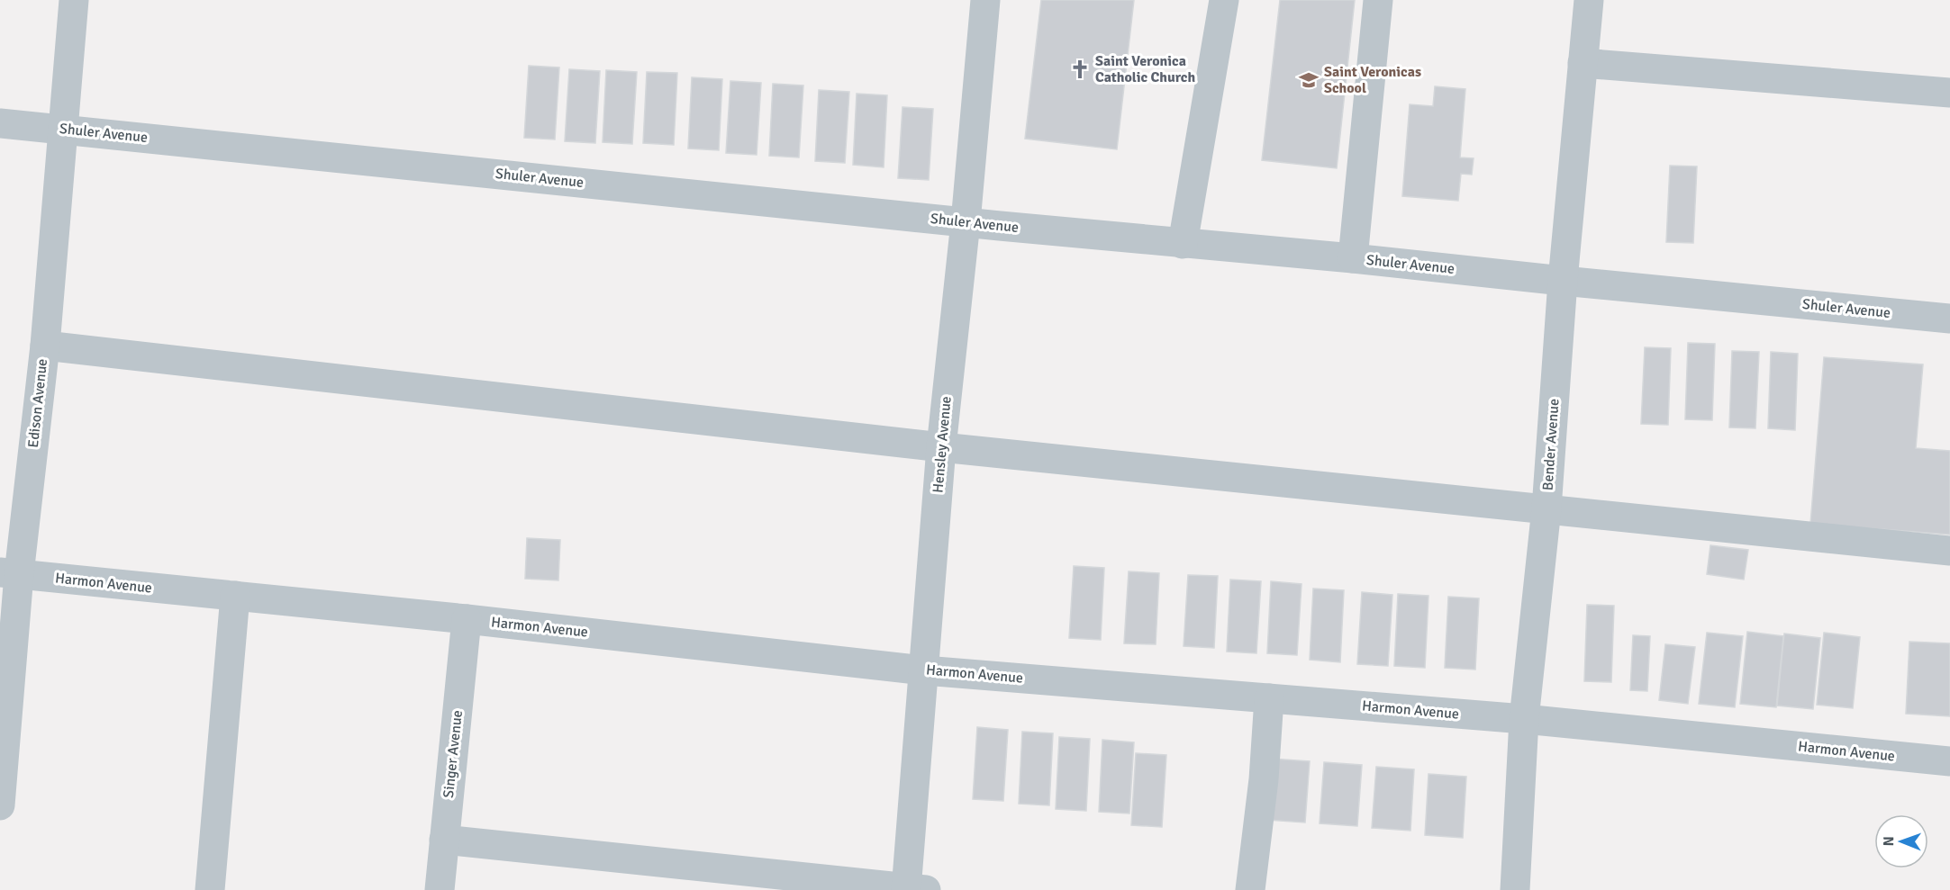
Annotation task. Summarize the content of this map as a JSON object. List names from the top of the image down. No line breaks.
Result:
{"streets":{"street":["Shuler Avenue","Edison Avenue","Hensley Avenue","Bender Avenue","Harmon Avenue","Singer Avenue"]},"crossings":[["Shuler Avenue","Edison Avenue"],["Shuler Avenue","Hensley Avenue"],["Shuler Avenue","Bender Avenue"],["Edison Avenue","Harmon Avenue"],["Hensley Avenue","Harmon Avenue"],["Bender Avenue","Harmon Avenue"],["Harmon Avenue","Singer Avenue"]],"places":{"church":["Saint Veronica Catholic Church"],"school or university":["Saint Veronicas School"]},"north":"left"}
